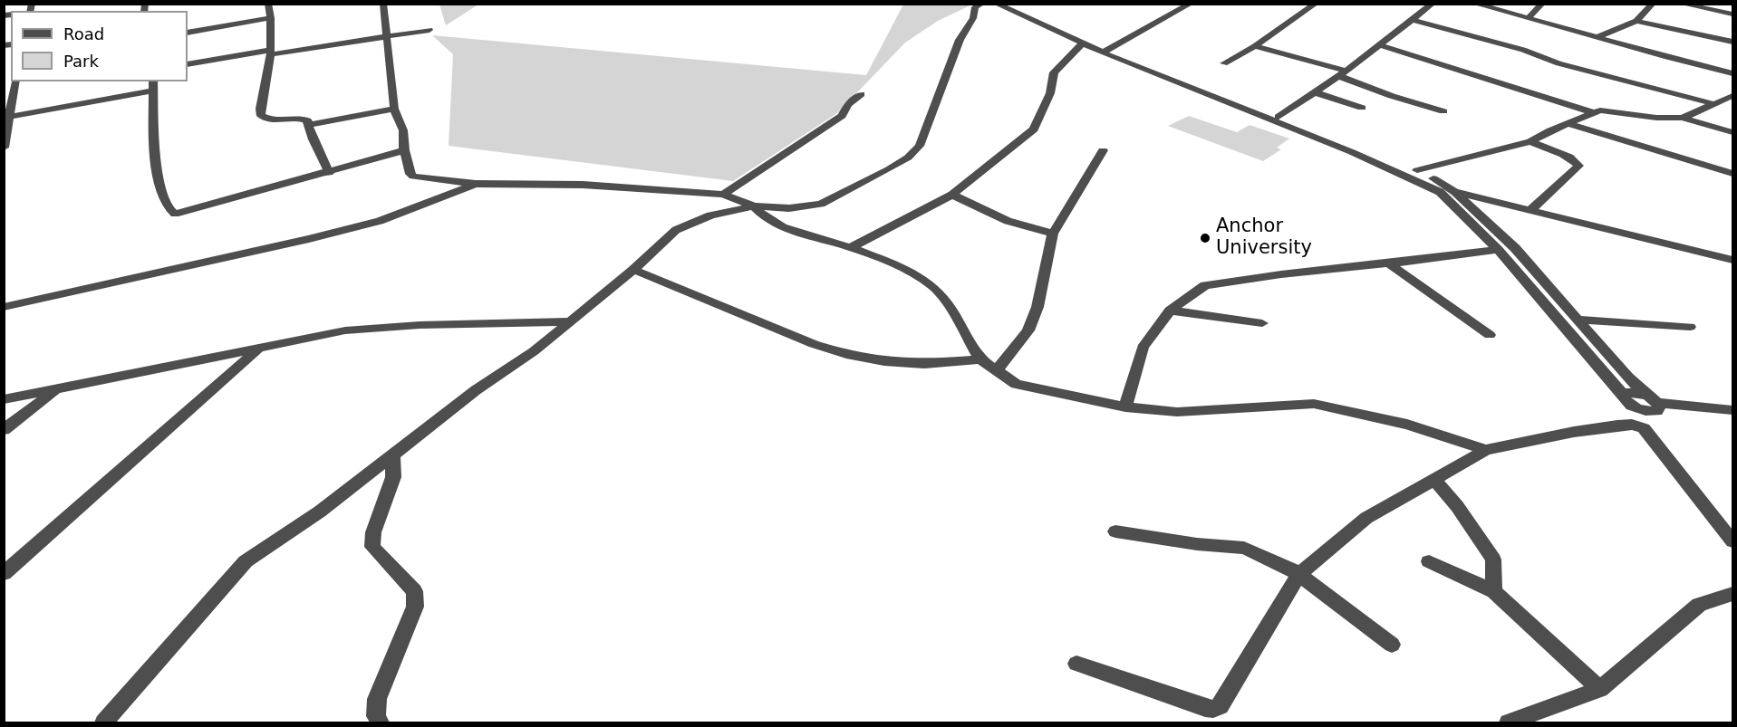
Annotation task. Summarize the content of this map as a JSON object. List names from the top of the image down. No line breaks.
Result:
{"places":["Anchor University"],"legend":["Road","Park"]}
